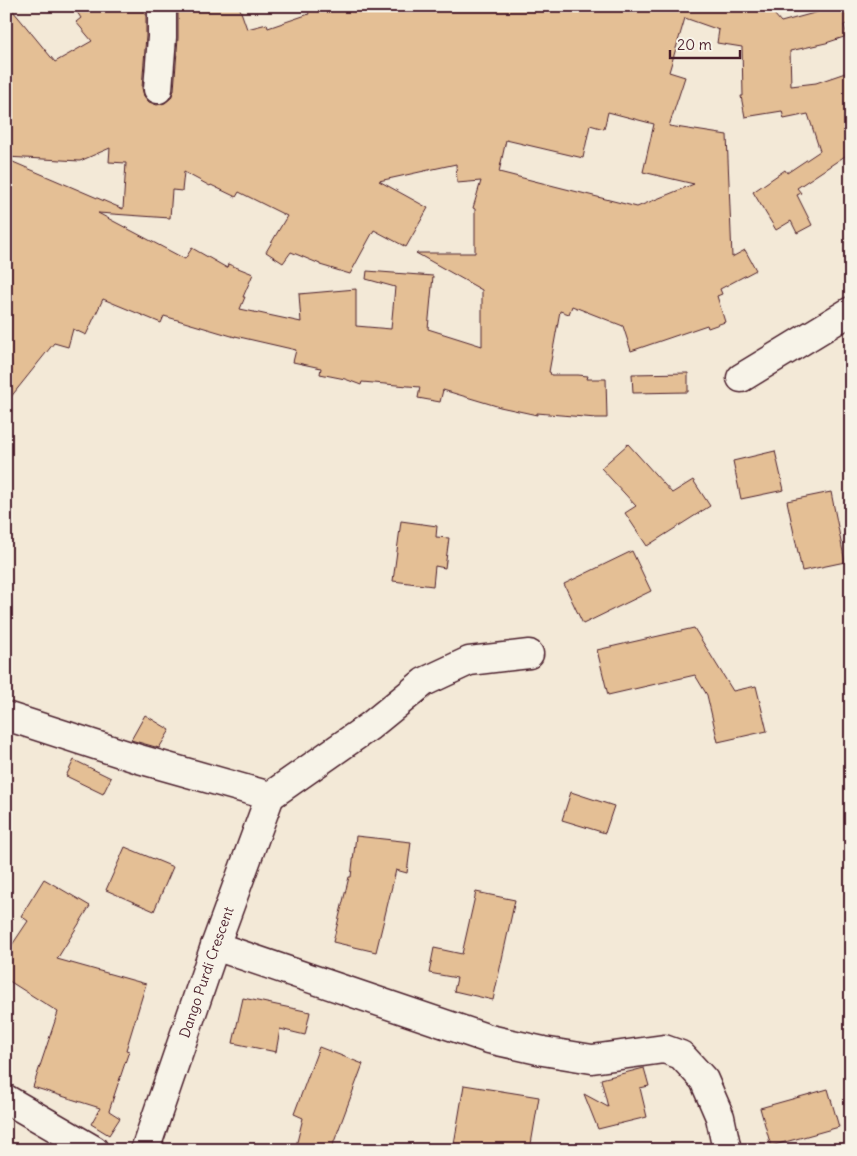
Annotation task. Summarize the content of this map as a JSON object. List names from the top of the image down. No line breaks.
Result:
{"streets":{"street":["Dango Purdi Crescent"]},"scale_bar":"20 m"}
